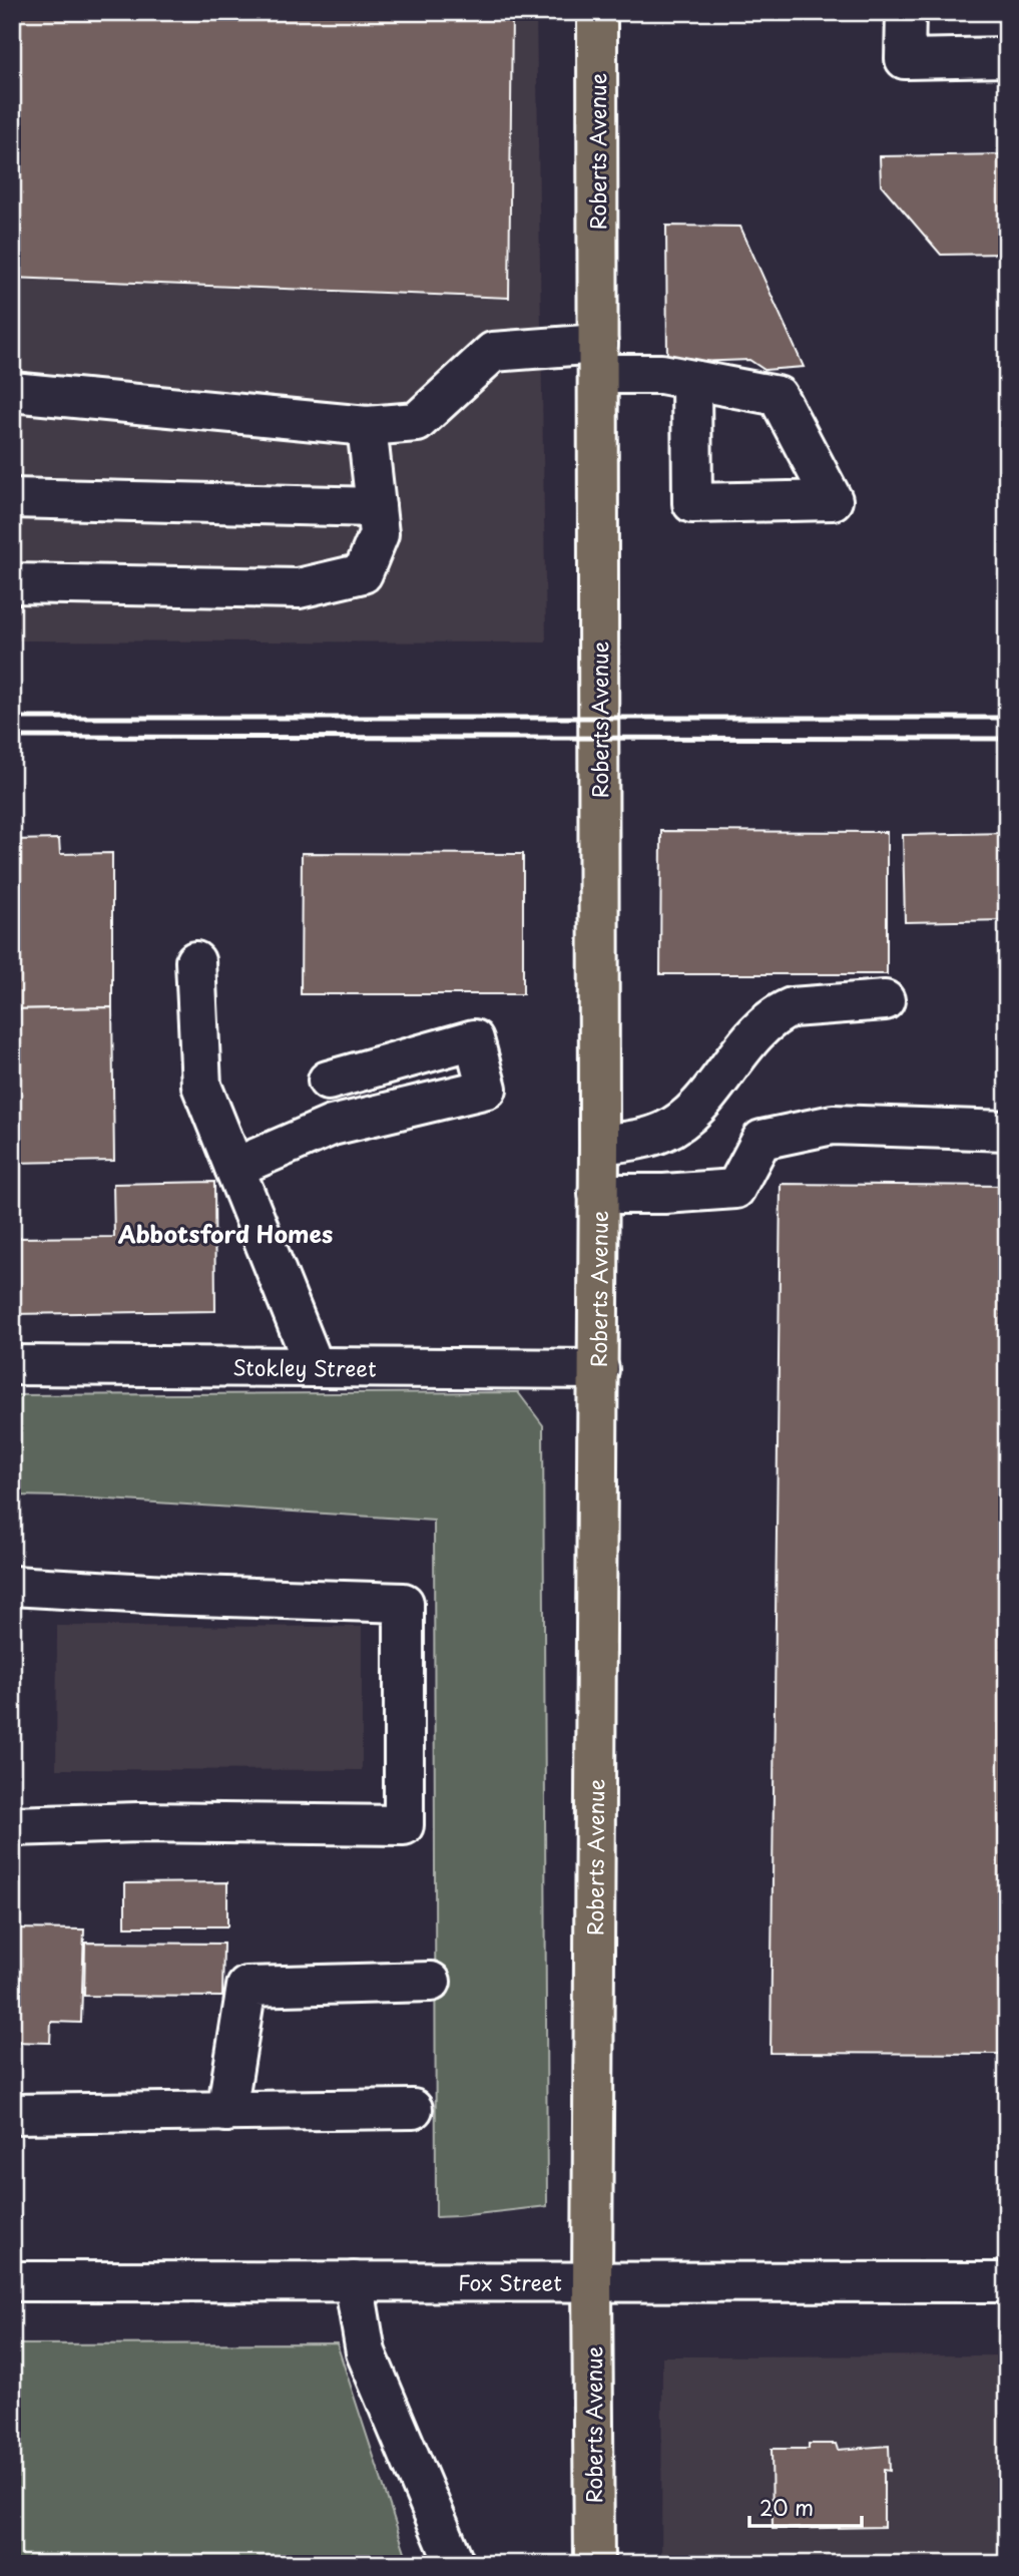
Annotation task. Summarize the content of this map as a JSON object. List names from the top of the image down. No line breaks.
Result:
{"streets":{"main road":["Roberts Avenue"],"street":["Stokley Street","Fox Street"]},"crossings":[["Roberts Avenue","Stokley Street"],["Roberts Avenue","Fox Street"]],"districts":["Abbotsford Homes"],"scale_bar":"20 m"}
